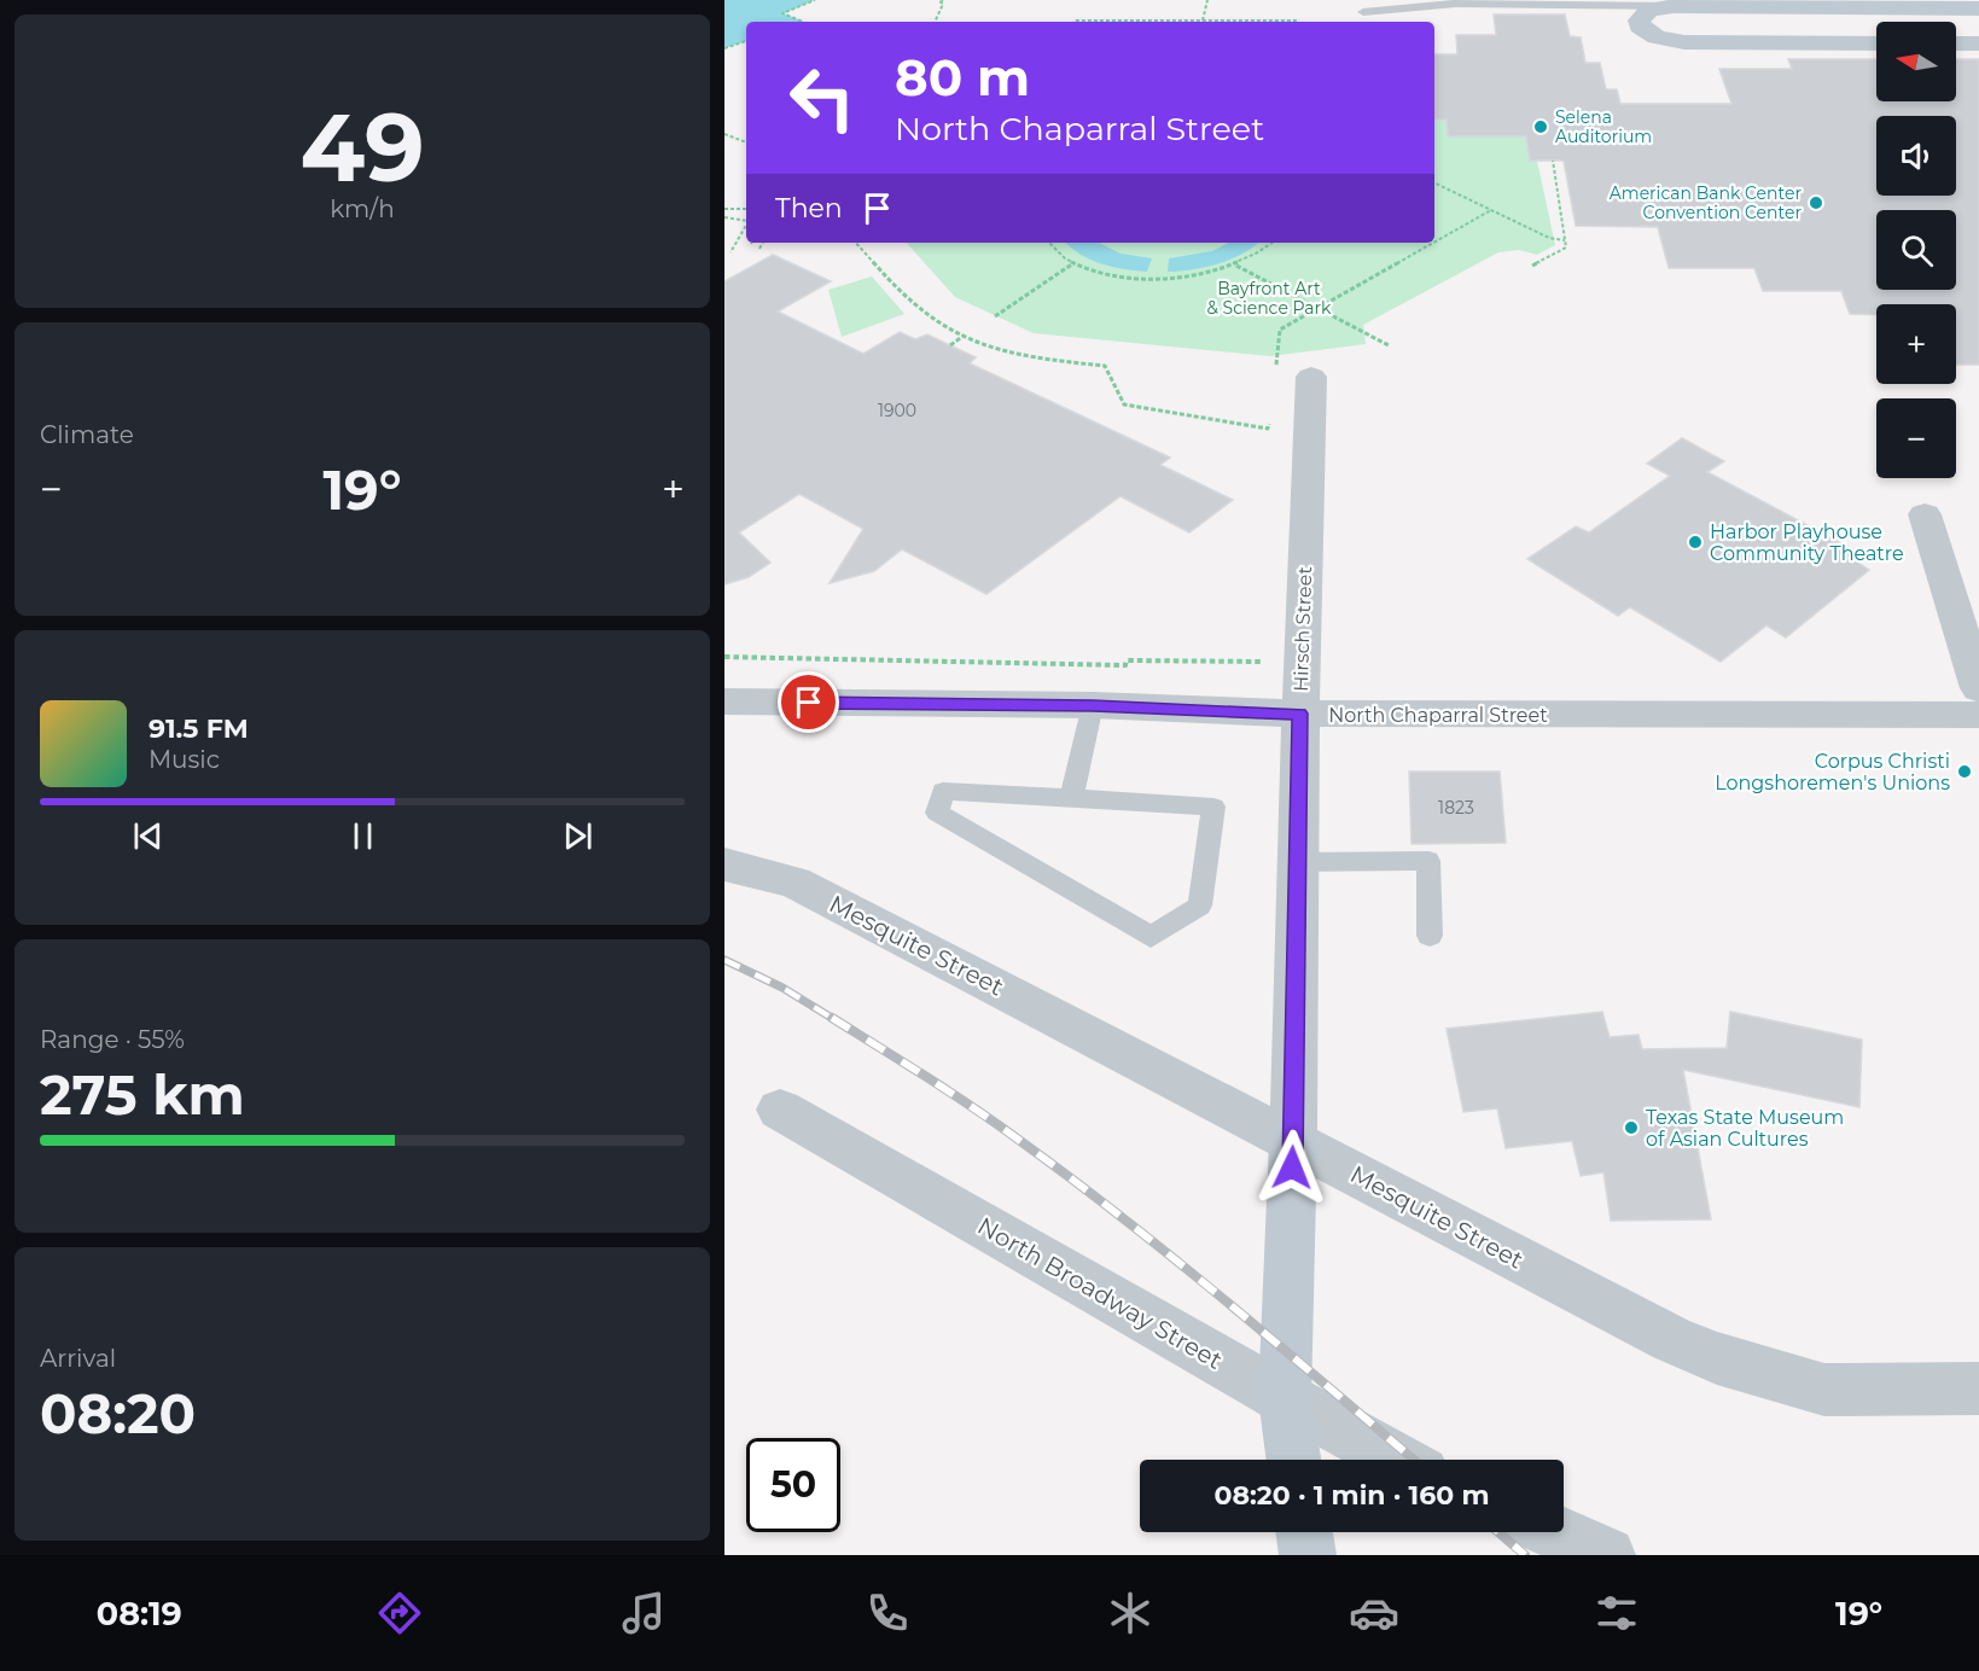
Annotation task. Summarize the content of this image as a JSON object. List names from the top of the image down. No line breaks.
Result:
{"streets":{"street":["Hirsch Street","North Chaparral Street","Mesquite Street","North Broadway Street"]},"crossings":[["Hirsch Street","North Chaparral Street"],["Hirsch Street","Mesquite Street"]],"parks":["Bayfront Art & Science Park"],"places":["Selena Auditorium","American Bank Center Convention Center","Harbor Playhouse Community Theatre","Corpus Christi Longshoremen's Unions","Texas State Museum of Asian Cultures"],"house_numbers":["1900","1823"],"north":"left","page":{"tile":[["49","km/h"],"Climate",["Range · 55%","275 km"],["Arrival","08:20"]],"map_buttons":["+","−"],"turn":["80 m","North Chaparral Street"],"then":"Then","heat":["−","19°","+"],"song":["91.5 FM","Music"],"limit":"50","trip":"08:20 · 1 min · 160 m","tabs":["08:19","19°"]}}
